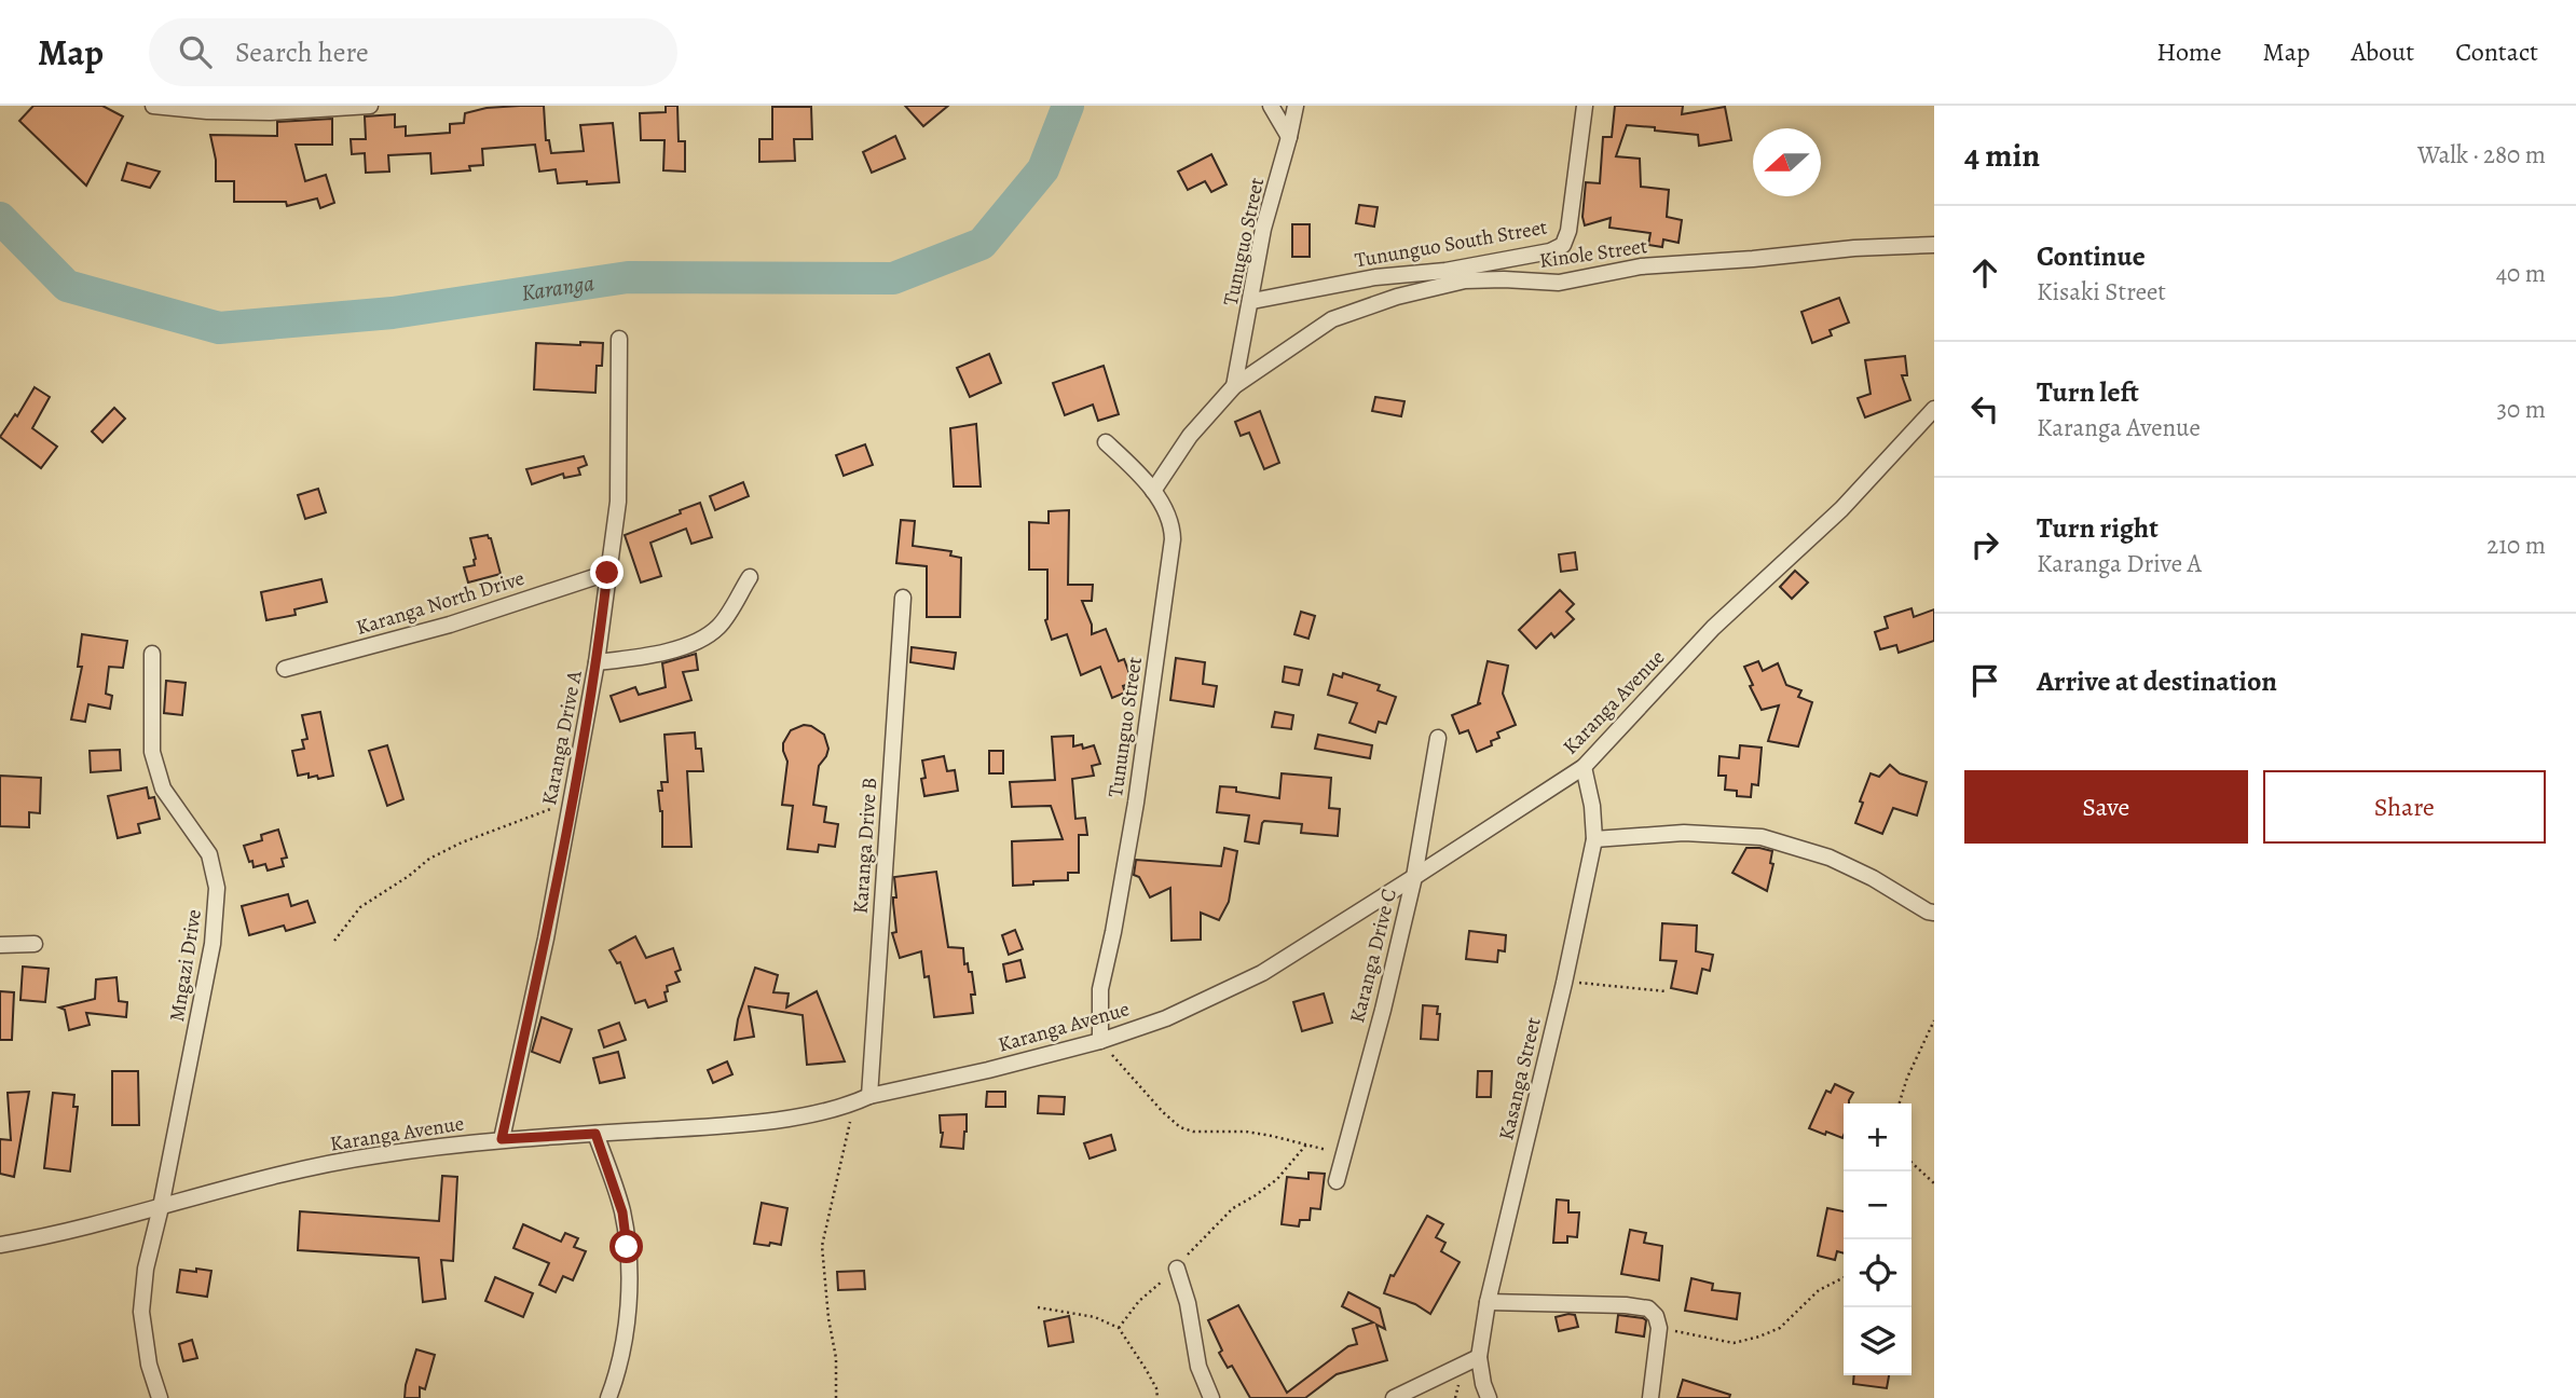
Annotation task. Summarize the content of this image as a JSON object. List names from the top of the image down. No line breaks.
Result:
{"streets":{"street":["Tunuguo Street","Tununguo South Street","Kinole Street","Karanga North Drive","Karanga Avenue","Tununguo Street","Karanga Drive A","Karanga Drive B","Karanga Drive C","Mngazi Drive","Kasanga Street"]},"crossings":[["Tunuguo Street","Tununguo South Street"],["Tunuguo Street","Kinole Street"],["Kinole Street","Tununguo Street"],["Karanga North Drive","Karanga Drive A"],["Karanga Avenue","Tununguo Street"],["Karanga Avenue","Karanga Drive A"],["Karanga Avenue","Karanga Drive B"],["Karanga Avenue","Karanga Drive C"],["Karanga Avenue","Mngazi Drive"],["Karanga Avenue","Kasanga Street"]],"water":["Karanga"],"north":"left","page":{"header":"Map","search":"Search here","nav":["Home","Map","About","Contact"],"heading":["4 min","Walk · 280 m"],"list":[["Continue","Kisaki Street","40 m"],["Turn left","Karanga Avenue","30 m"],["Turn right","Karanga Drive A","210 m"],"Arrive at destination"],"buttons":["Save","Share"],"map_buttons":["+","−"]}}
